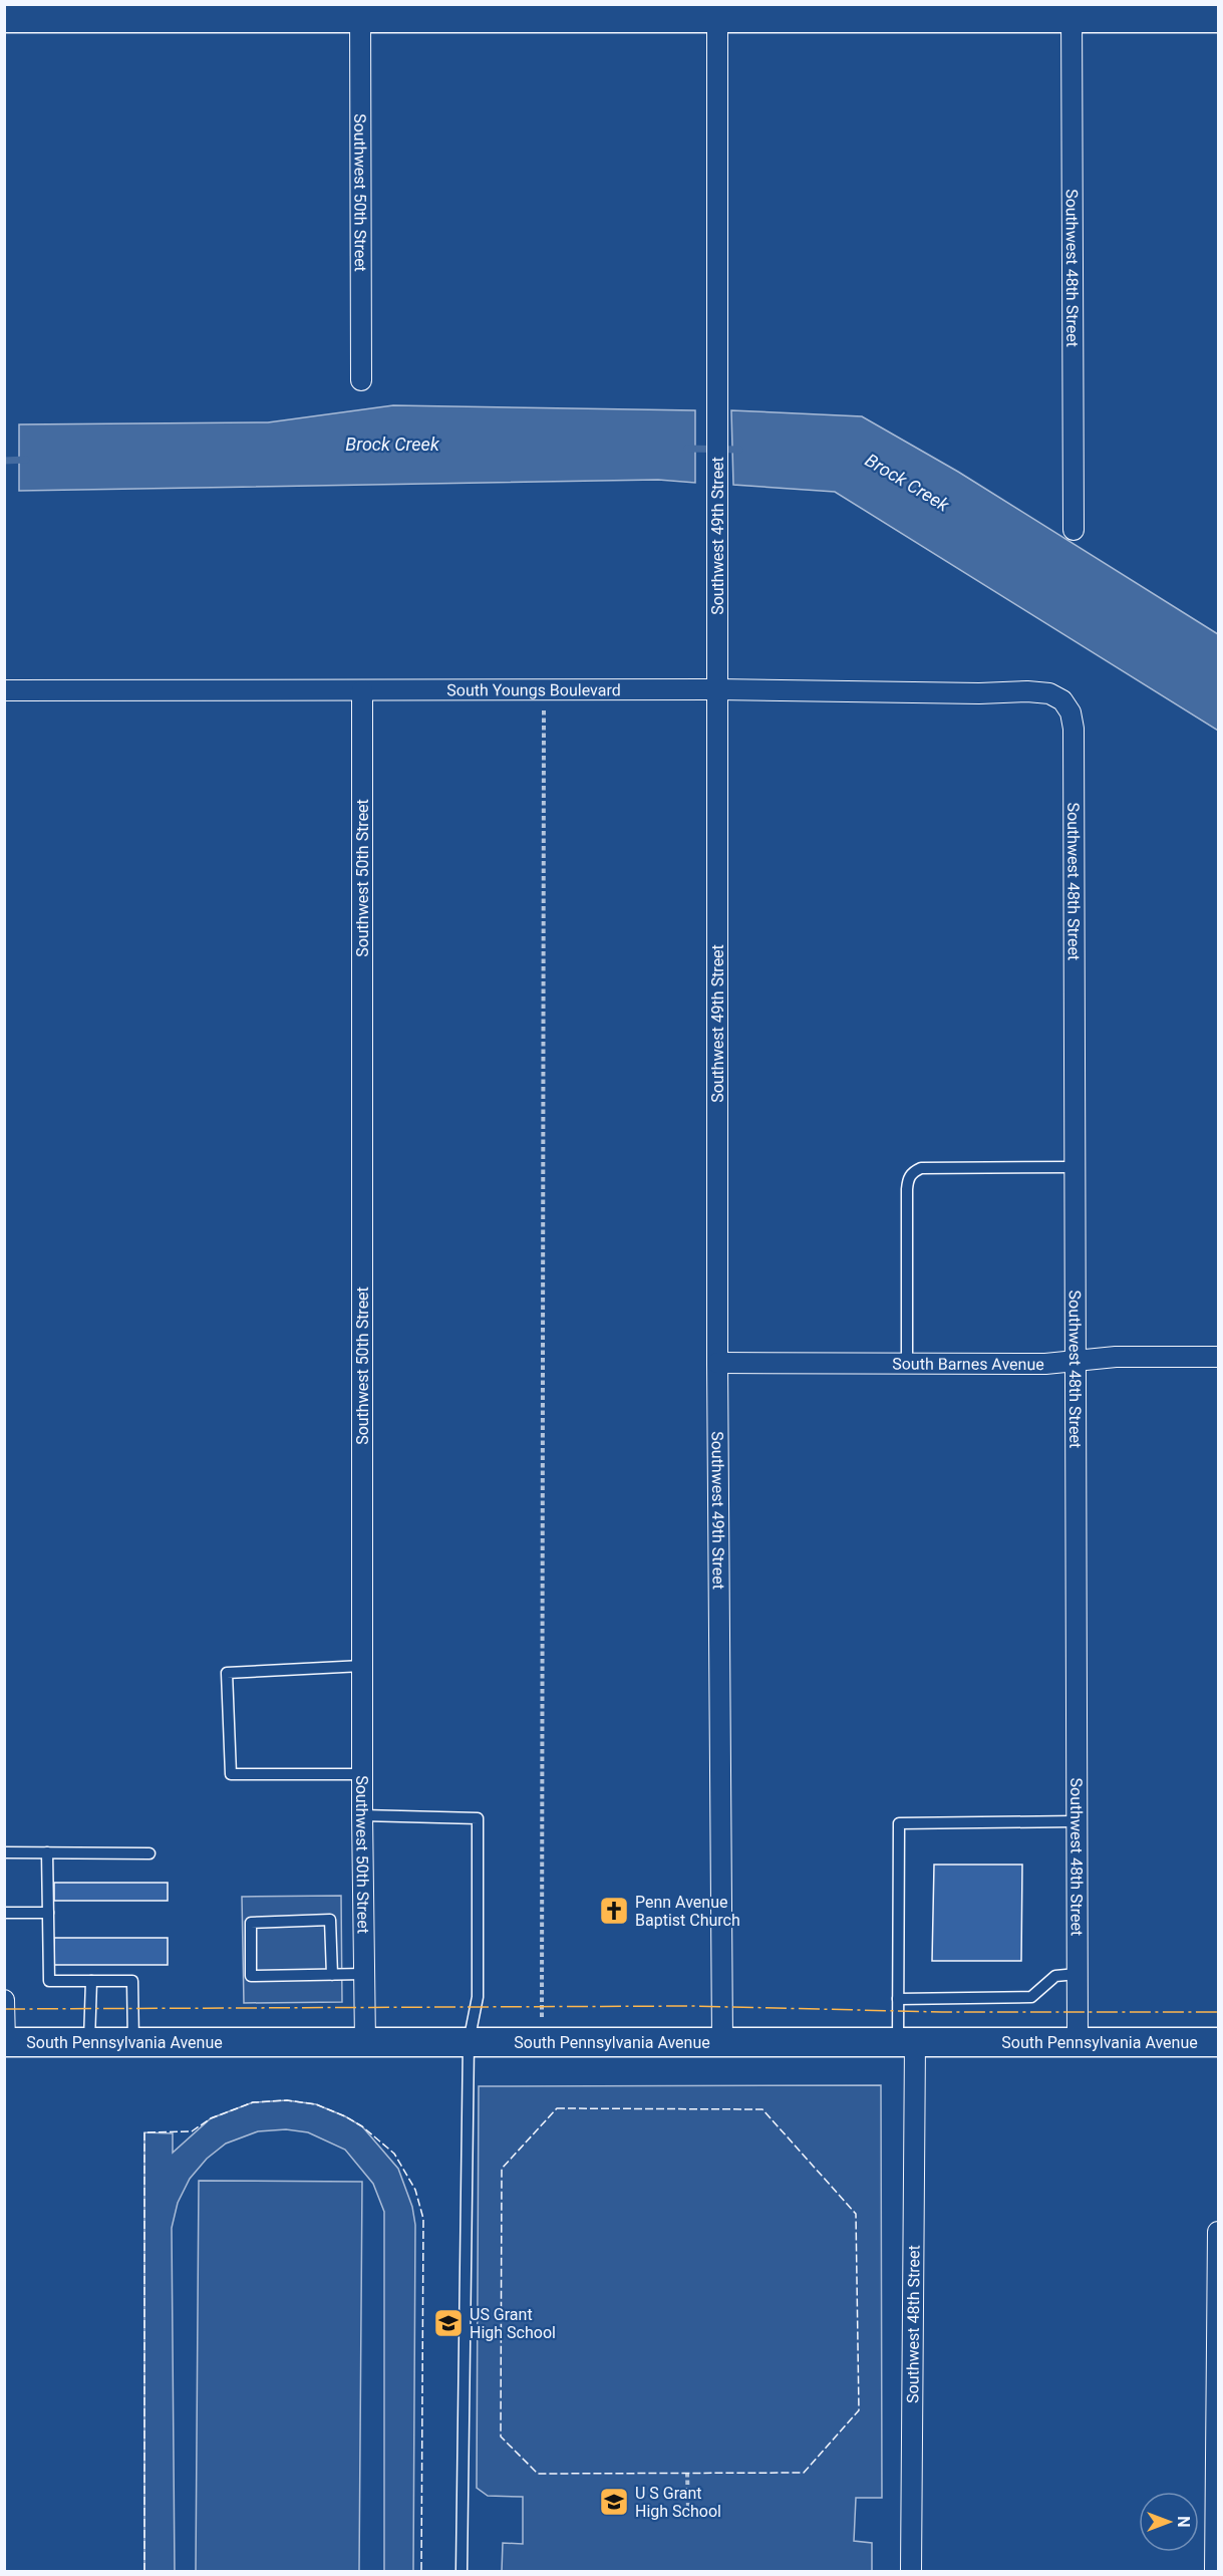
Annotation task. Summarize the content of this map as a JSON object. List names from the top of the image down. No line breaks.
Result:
{"streets":{"street":["Southwest 50th Street","Southwest 48th Street","Southwest 49th Street","South Youngs Boulevard","South Barnes Avenue","South Pennsylvania Avenue"]},"crossings":[["Southwest 50th Street","South Youngs Boulevard"],["Southwest 50th Street","South Pennsylvania Avenue"],["Southwest 48th Street","South Youngs Boulevard"],["Southwest 48th Street","South Barnes Avenue"],["Southwest 48th Street","South Pennsylvania Avenue"],["Southwest 49th Street","South Youngs Boulevard"],["Southwest 49th Street","South Barnes Avenue"],["Southwest 49th Street","South Pennsylvania Avenue"]],"water":["Brock Creek"],"places":{"church":["Penn Avenue Baptist Church"],"school or university":["US Grant High School","U S Grant High School"]},"north":"right"}
